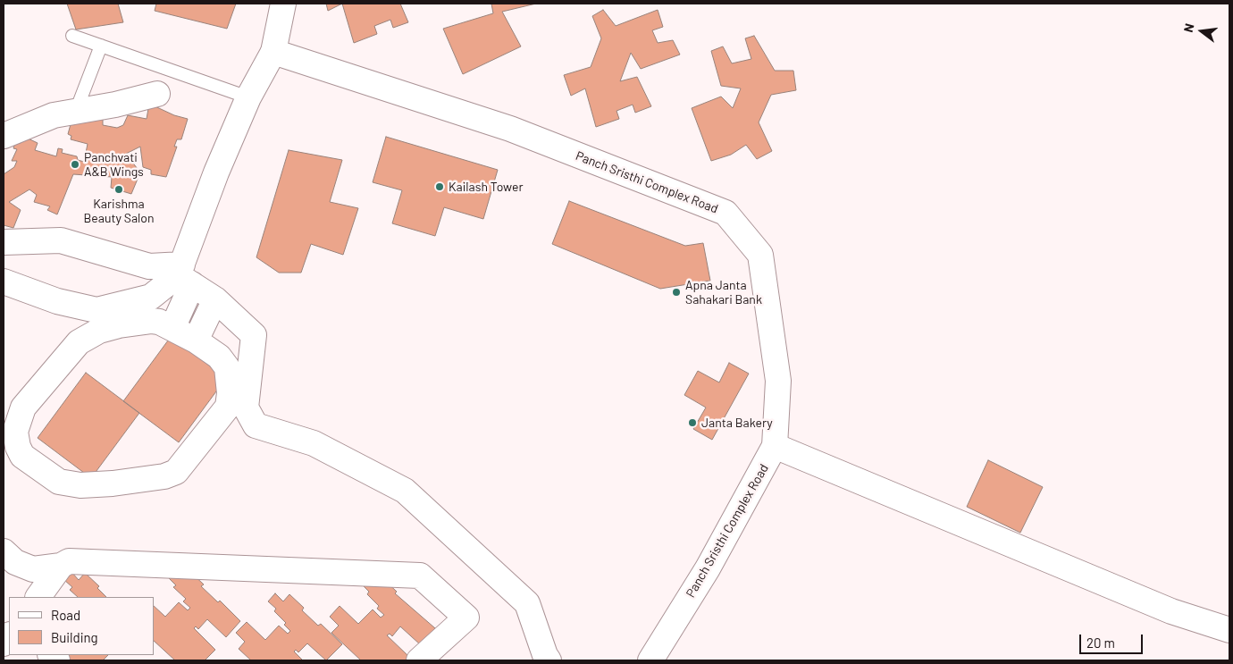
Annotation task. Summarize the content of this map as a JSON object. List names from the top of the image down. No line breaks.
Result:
{"streets":{"street":["Panch Sristhi Complex Road"]},"places":["Panchvati A&B Wings","Kailash Tower","Karishma Beauty Salon","Apna Janta Sahakari Bank","Janta Bakery"],"legend":["Road","Building"],"scale_bar":"20 m","north":"left"}
